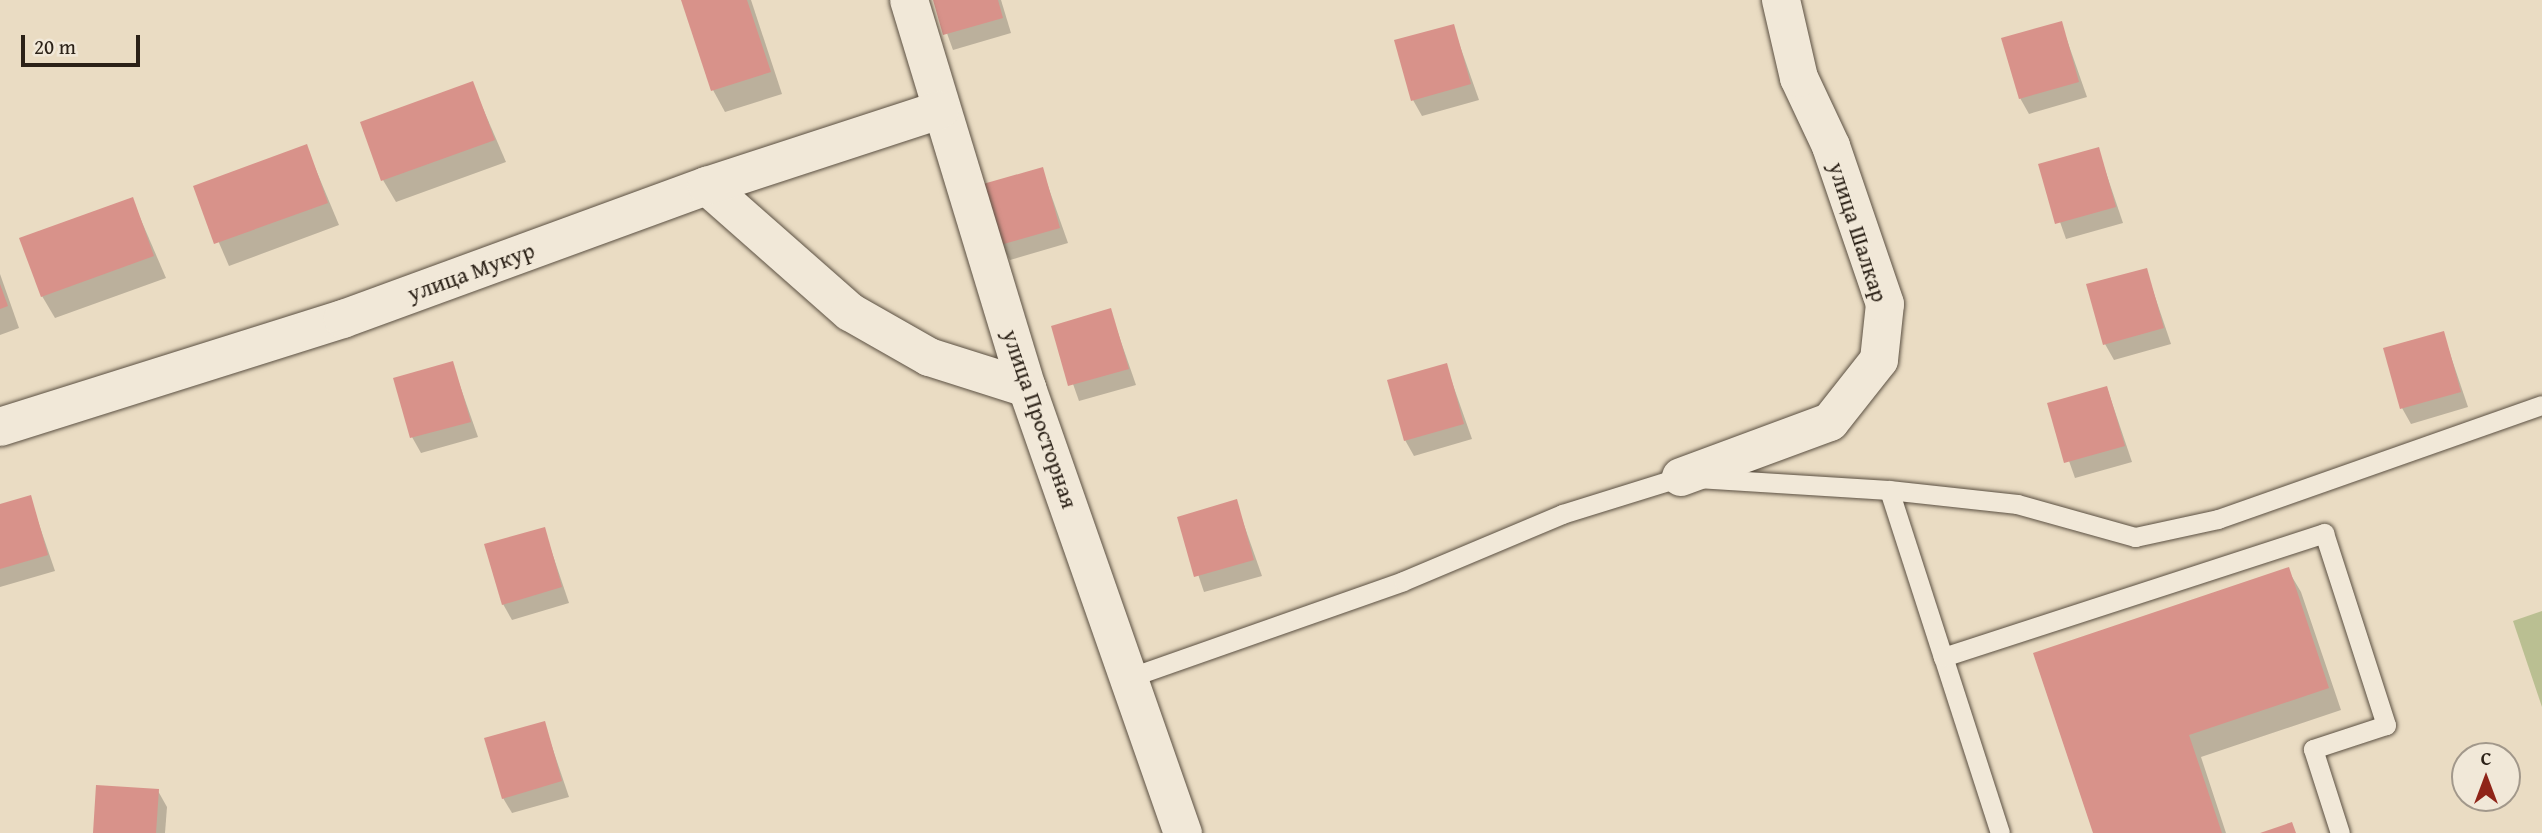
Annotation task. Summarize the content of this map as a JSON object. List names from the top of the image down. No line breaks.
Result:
{"streets":{"street":["улица Шалкар","улица Мукур","улица Просторная"]},"crossings":[["улица Мукур","улица Просторная"]],"scale_bar":"20 m","north":"top"}
